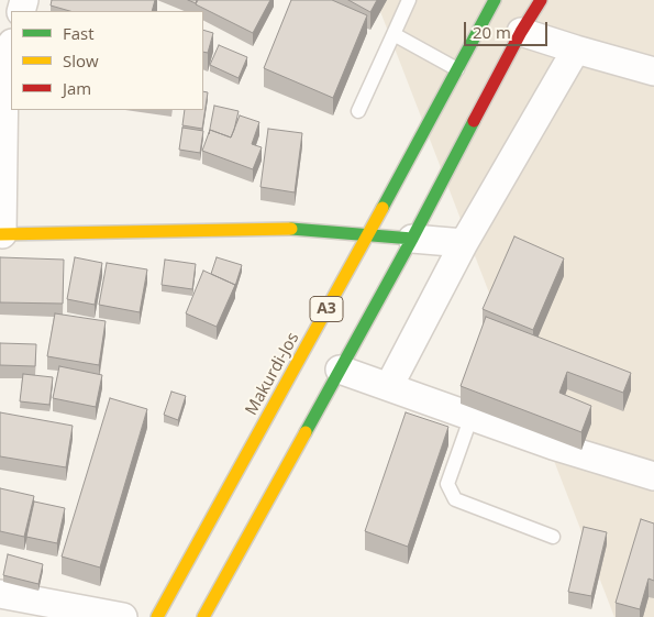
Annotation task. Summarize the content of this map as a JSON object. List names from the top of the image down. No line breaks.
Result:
{"streets":{"main road":["A3","Makurdi-Jos"]},"legend":["Fast","Slow","Jam"],"scale_bar":"20 m"}
